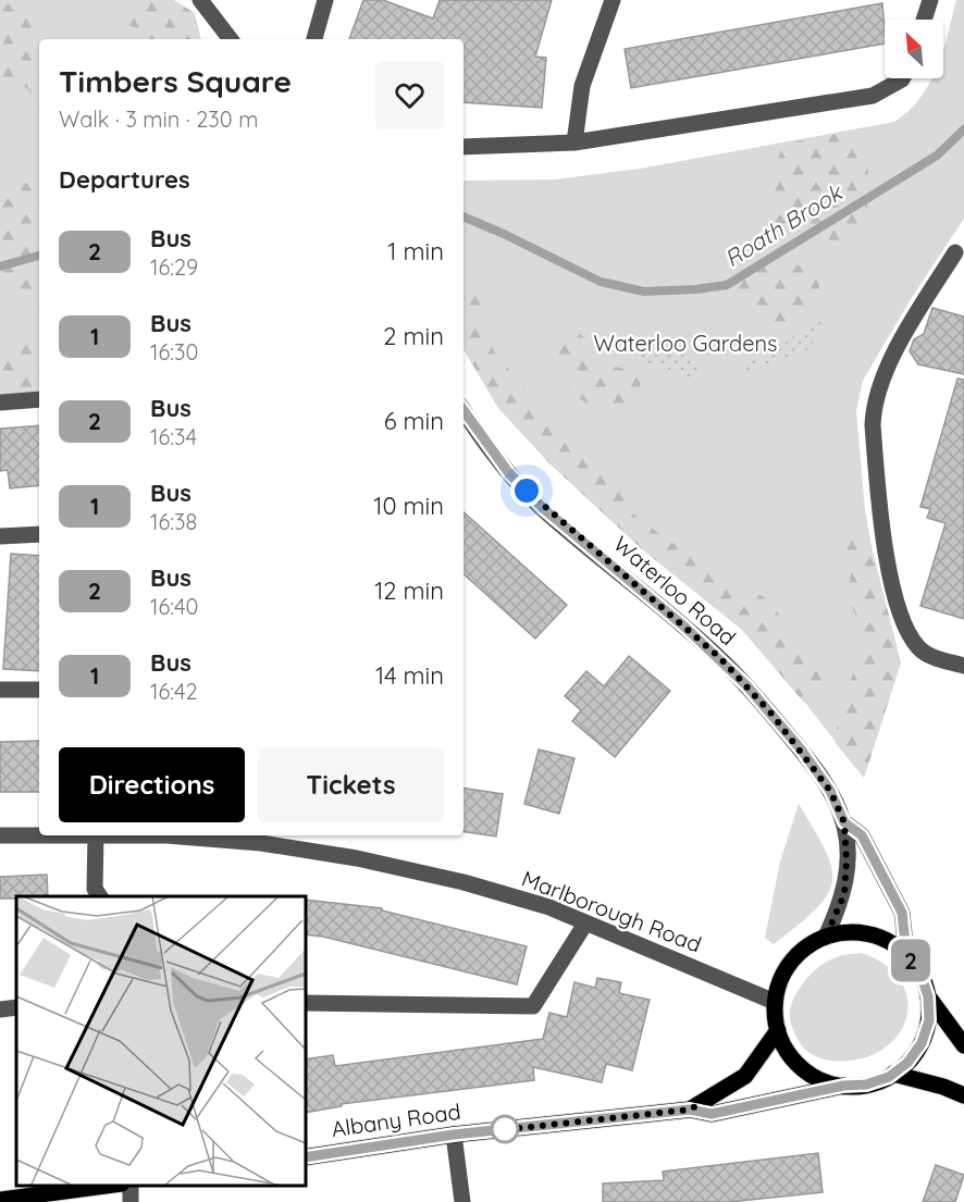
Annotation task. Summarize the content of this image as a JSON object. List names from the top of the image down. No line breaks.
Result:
{"streets":{"main road":["Albany Road"],"street":["Waterloo Road","Marlborough Road"]},"crossings":[["Waterloo Road","Marlborough Road"],["Waterloo Road","Albany Road"],["Marlborough Road","Albany Road"]],"water":["Roath Brook"],"parks":["Waterloo Gardens"],"lines":["bus line 2"],"north":"top left","page":{"on_map":"2","heading":[["Timbers Square","Walk · 3 min · 230 m"],"Departures"],"list":[{"mark":"2","name":"Bus","note":"16:29","value":"1 min"},{"mark":"1","name":"Bus","note":"16:30","value":"2 min"},{"mark":"2","name":"Bus","note":"16:34","value":"6 min"},{"mark":"1","name":"Bus","note":"16:38","value":"10 min"},{"mark":"2","name":"Bus","note":"16:40","value":"12 min"},{"mark":"1","name":"Bus","note":"16:42","value":"14 min"}],"buttons":["Directions","Tickets"]}}
